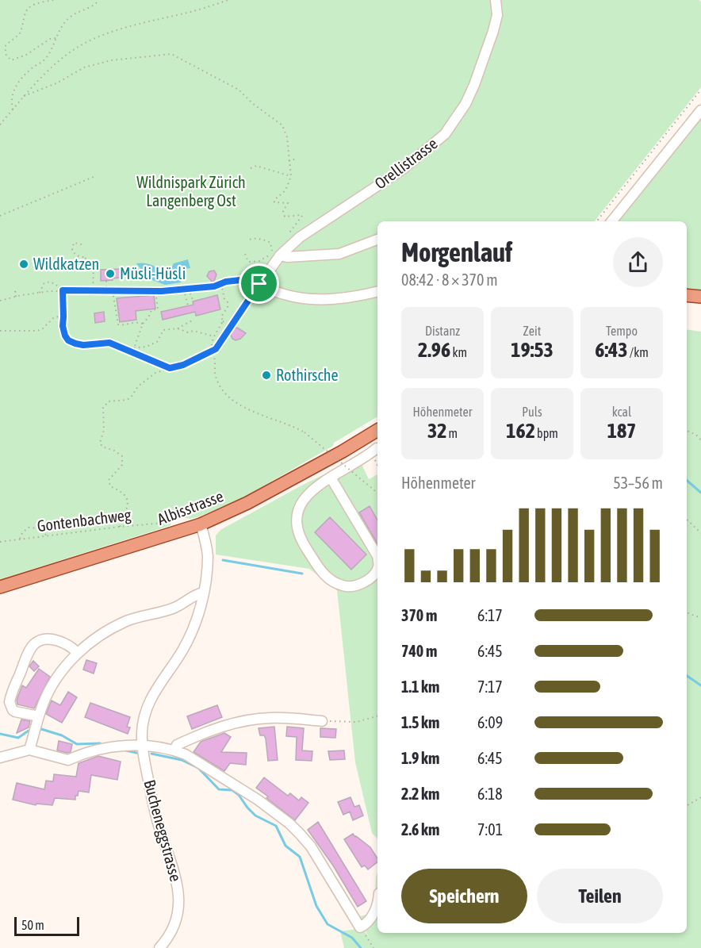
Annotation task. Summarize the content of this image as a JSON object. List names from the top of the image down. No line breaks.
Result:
{"streets":{"main road":["Albisstrasse"],"street":["Orellistrasse","Bucheneggstrasse"],"path":["Gontenbachweg"]},"crossings":[["Albisstrasse","Bucheneggstrasse"]],"parks":["Wildnispark Zürich Langenberg Ost"],"places":["Wildkatzen","Müsli-Hüsli","Rothirsche"],"scale_bar":"50 m","page":{"heading":["Morgenlauf","08:42 · 8 × 370 m"],"stats":[["Distanz","2.96 km"],["Zeit","19:53"],["Tempo","6:43 /km"],["Höhenmeter","32 m"],["Puls","162 bpm"],["kcal","187"]],"chart":["Höhenmeter","53–56 m"],"list":[{"name":"370 m","note":"6:17"},{"name":"740 m","note":"6:45"},{"name":"1.1 km","note":"7:17"},{"name":"1.5 km","note":"6:09"},{"name":"1.9 km","note":"6:45"},{"name":"2.2 km","note":"6:18"},{"name":"2.6 km","note":"7:01"}],"buttons":["Speichern","Teilen"],"scale":"50 m"}}
